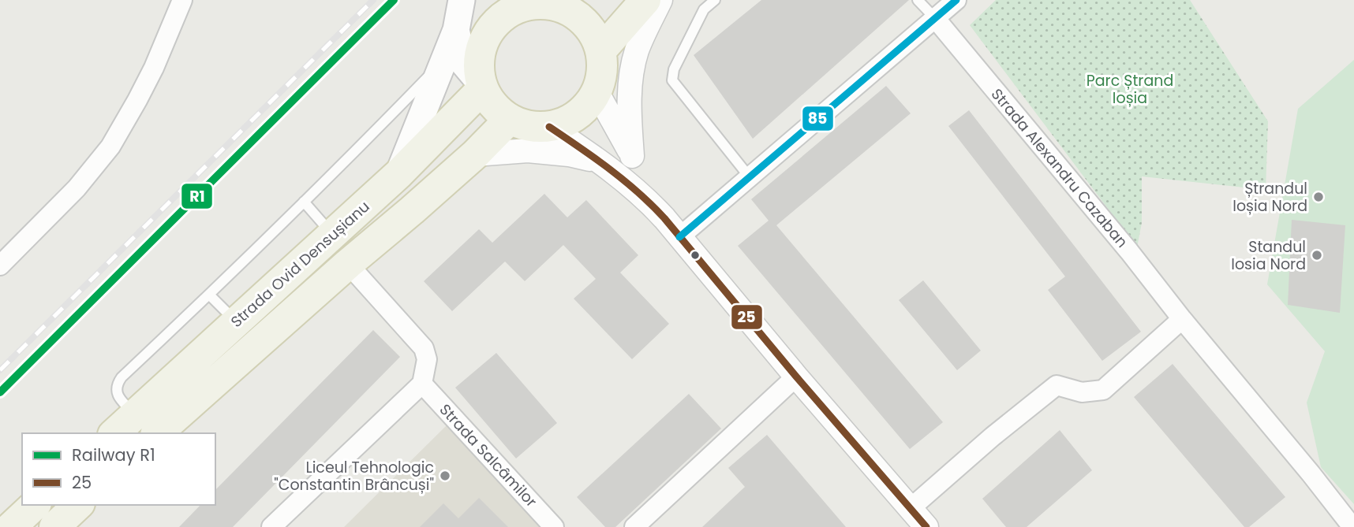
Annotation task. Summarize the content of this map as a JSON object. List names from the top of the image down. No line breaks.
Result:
{"streets":{"main road":["Strada Ovid Densușianu"],"street":["Strada Alexandru Cazaban","Strada Salcâmilor"]},"parks":["Parc Ștrand Ioșia"],"places":["Ștrandul Ioșia Nord","Standul Iosia Nord","Liceul Tehnologic \"Constantin Brâncuși\""],"lines":["rail line R1","transit line 85","transit line 25"],"legend":["Railway R1","25"]}
